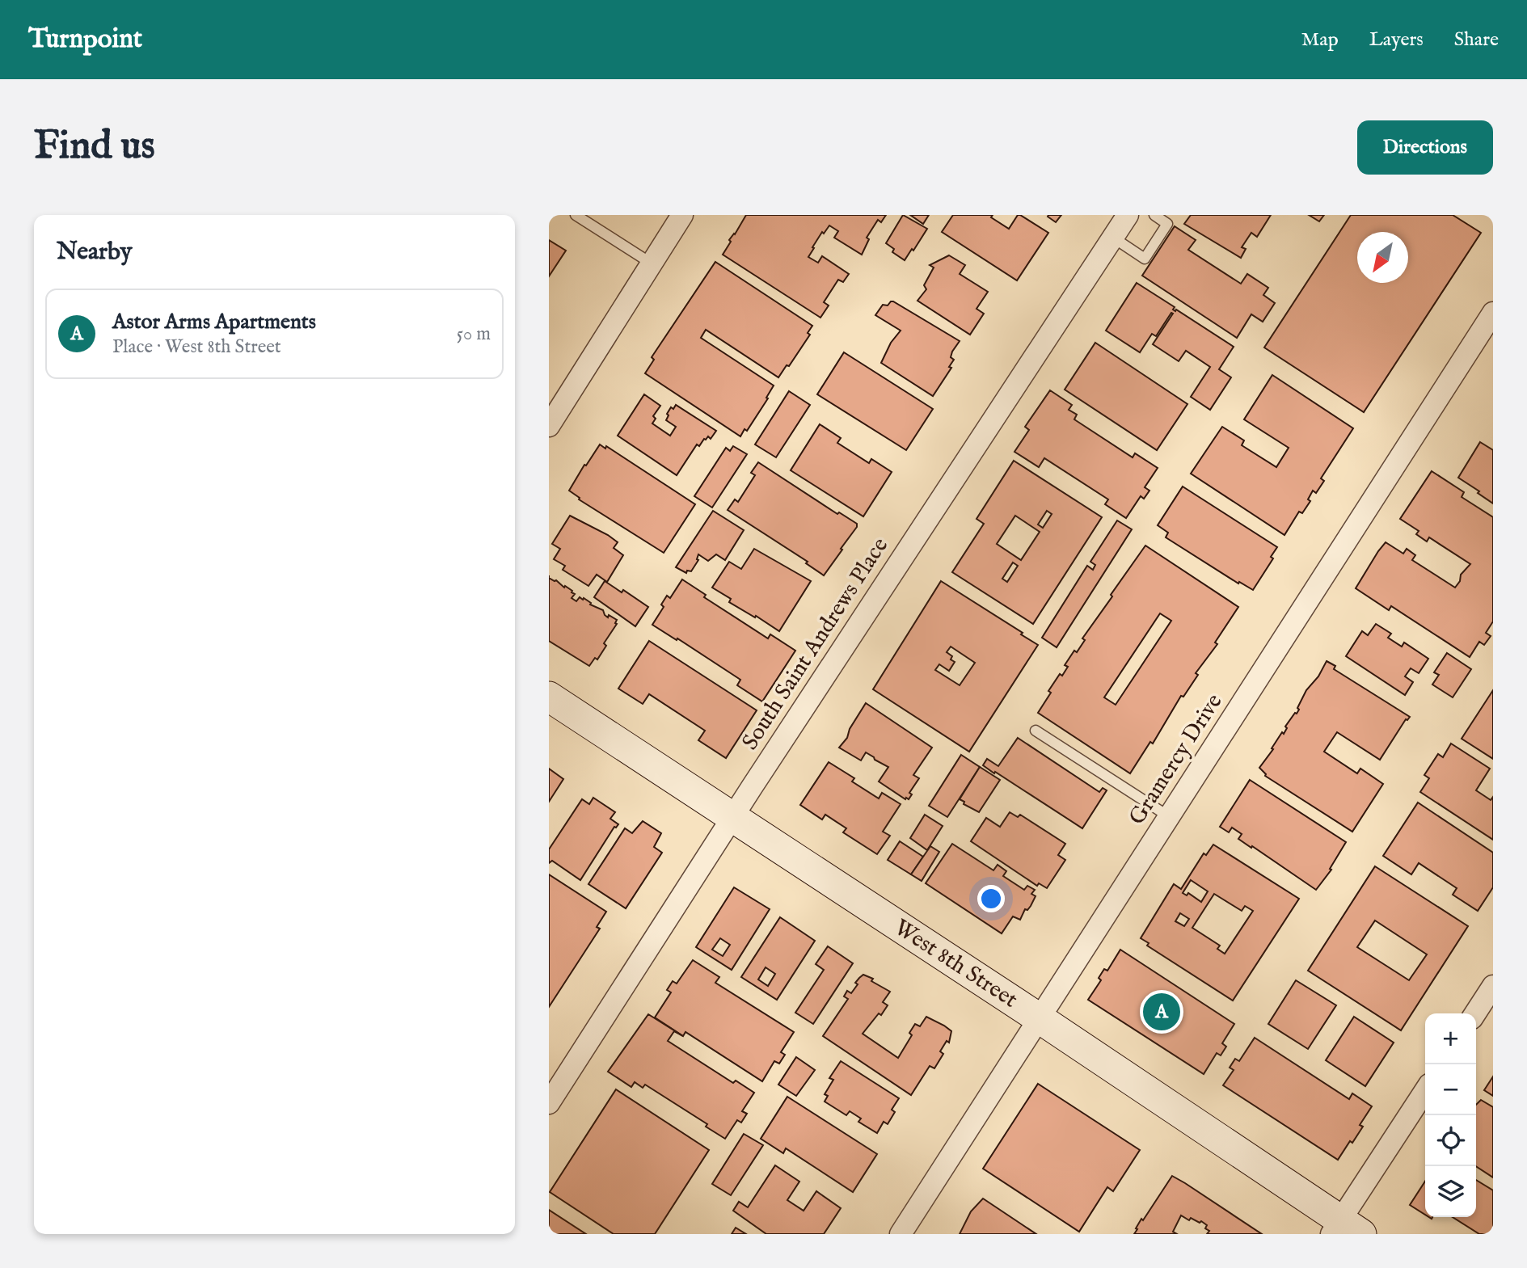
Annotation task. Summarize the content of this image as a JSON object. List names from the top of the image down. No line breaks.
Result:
{"streets":{"main road":["West 8th Street"],"street":["South Saint Andrews Place","Gramercy Drive"]},"crossings":[["South Saint Andrews Place","West 8th Street"],["Gramercy Drive","West 8th Street"]],"north":"bottom left","page":{"header":"Turnpoint","nav":["Map","Layers","Share"],"buttons":"Directions","title":"Find us","heading":"Nearby","list":[{"mark":"A","name":"Astor Arms Apartments","note":"Place · West 8th Street","value":"50 m"}],"pins":"A","map_buttons":["+","−"]}}
